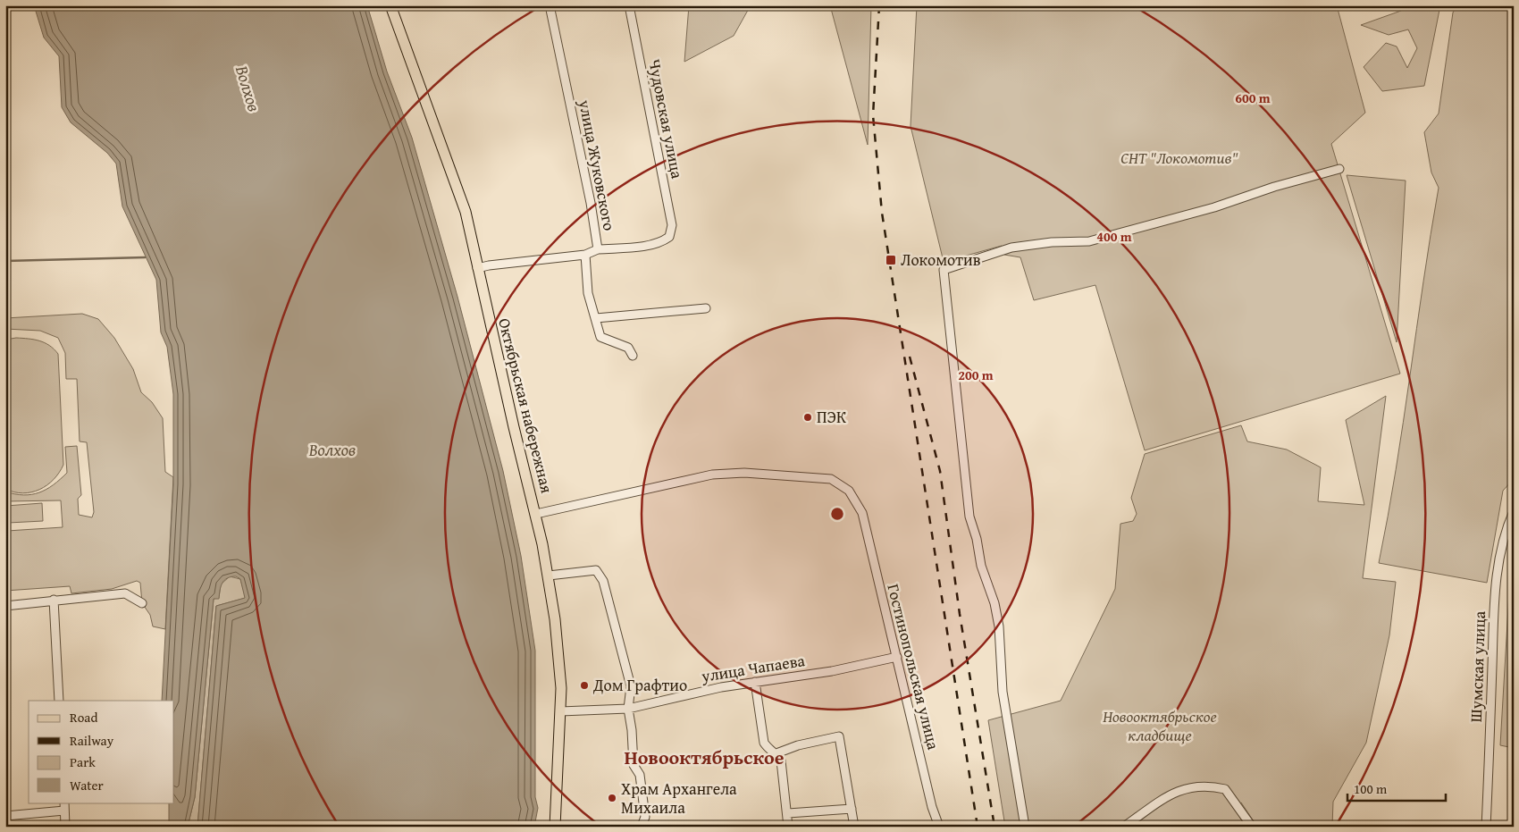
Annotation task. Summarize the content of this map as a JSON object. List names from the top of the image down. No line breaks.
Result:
{"streets":{"main road":["Октябрьская набережная"],"street":["Чудовская улица","улица Жуковского","Гостинопольская улица","Шумская улица","улица Чапаева"]},"crossings":[["Чудовская улица","улица Жуковского"],["улица Жуковского","Октябрьская набережная"],["Октябрьская набережная","Гостинопольская улица"],["Октябрьская набережная","улица Чапаева"],["Гостинопольская улица","улица Чапаева"]],"districts":["Новооктябрьское"],"water":["Волхов"],"parks":["СНТ \"Локомотив\"","Новооктябрьское кладбище"],"places":{"transit":["Локомотив"],"other":["ПЭК","Дом Графтио","Храм Архангела Михаила"]},"legend":["Road","Railway","Park","Water"],"scale_bar":"100 m","rings":["600 m","400 m","200 m"]}
